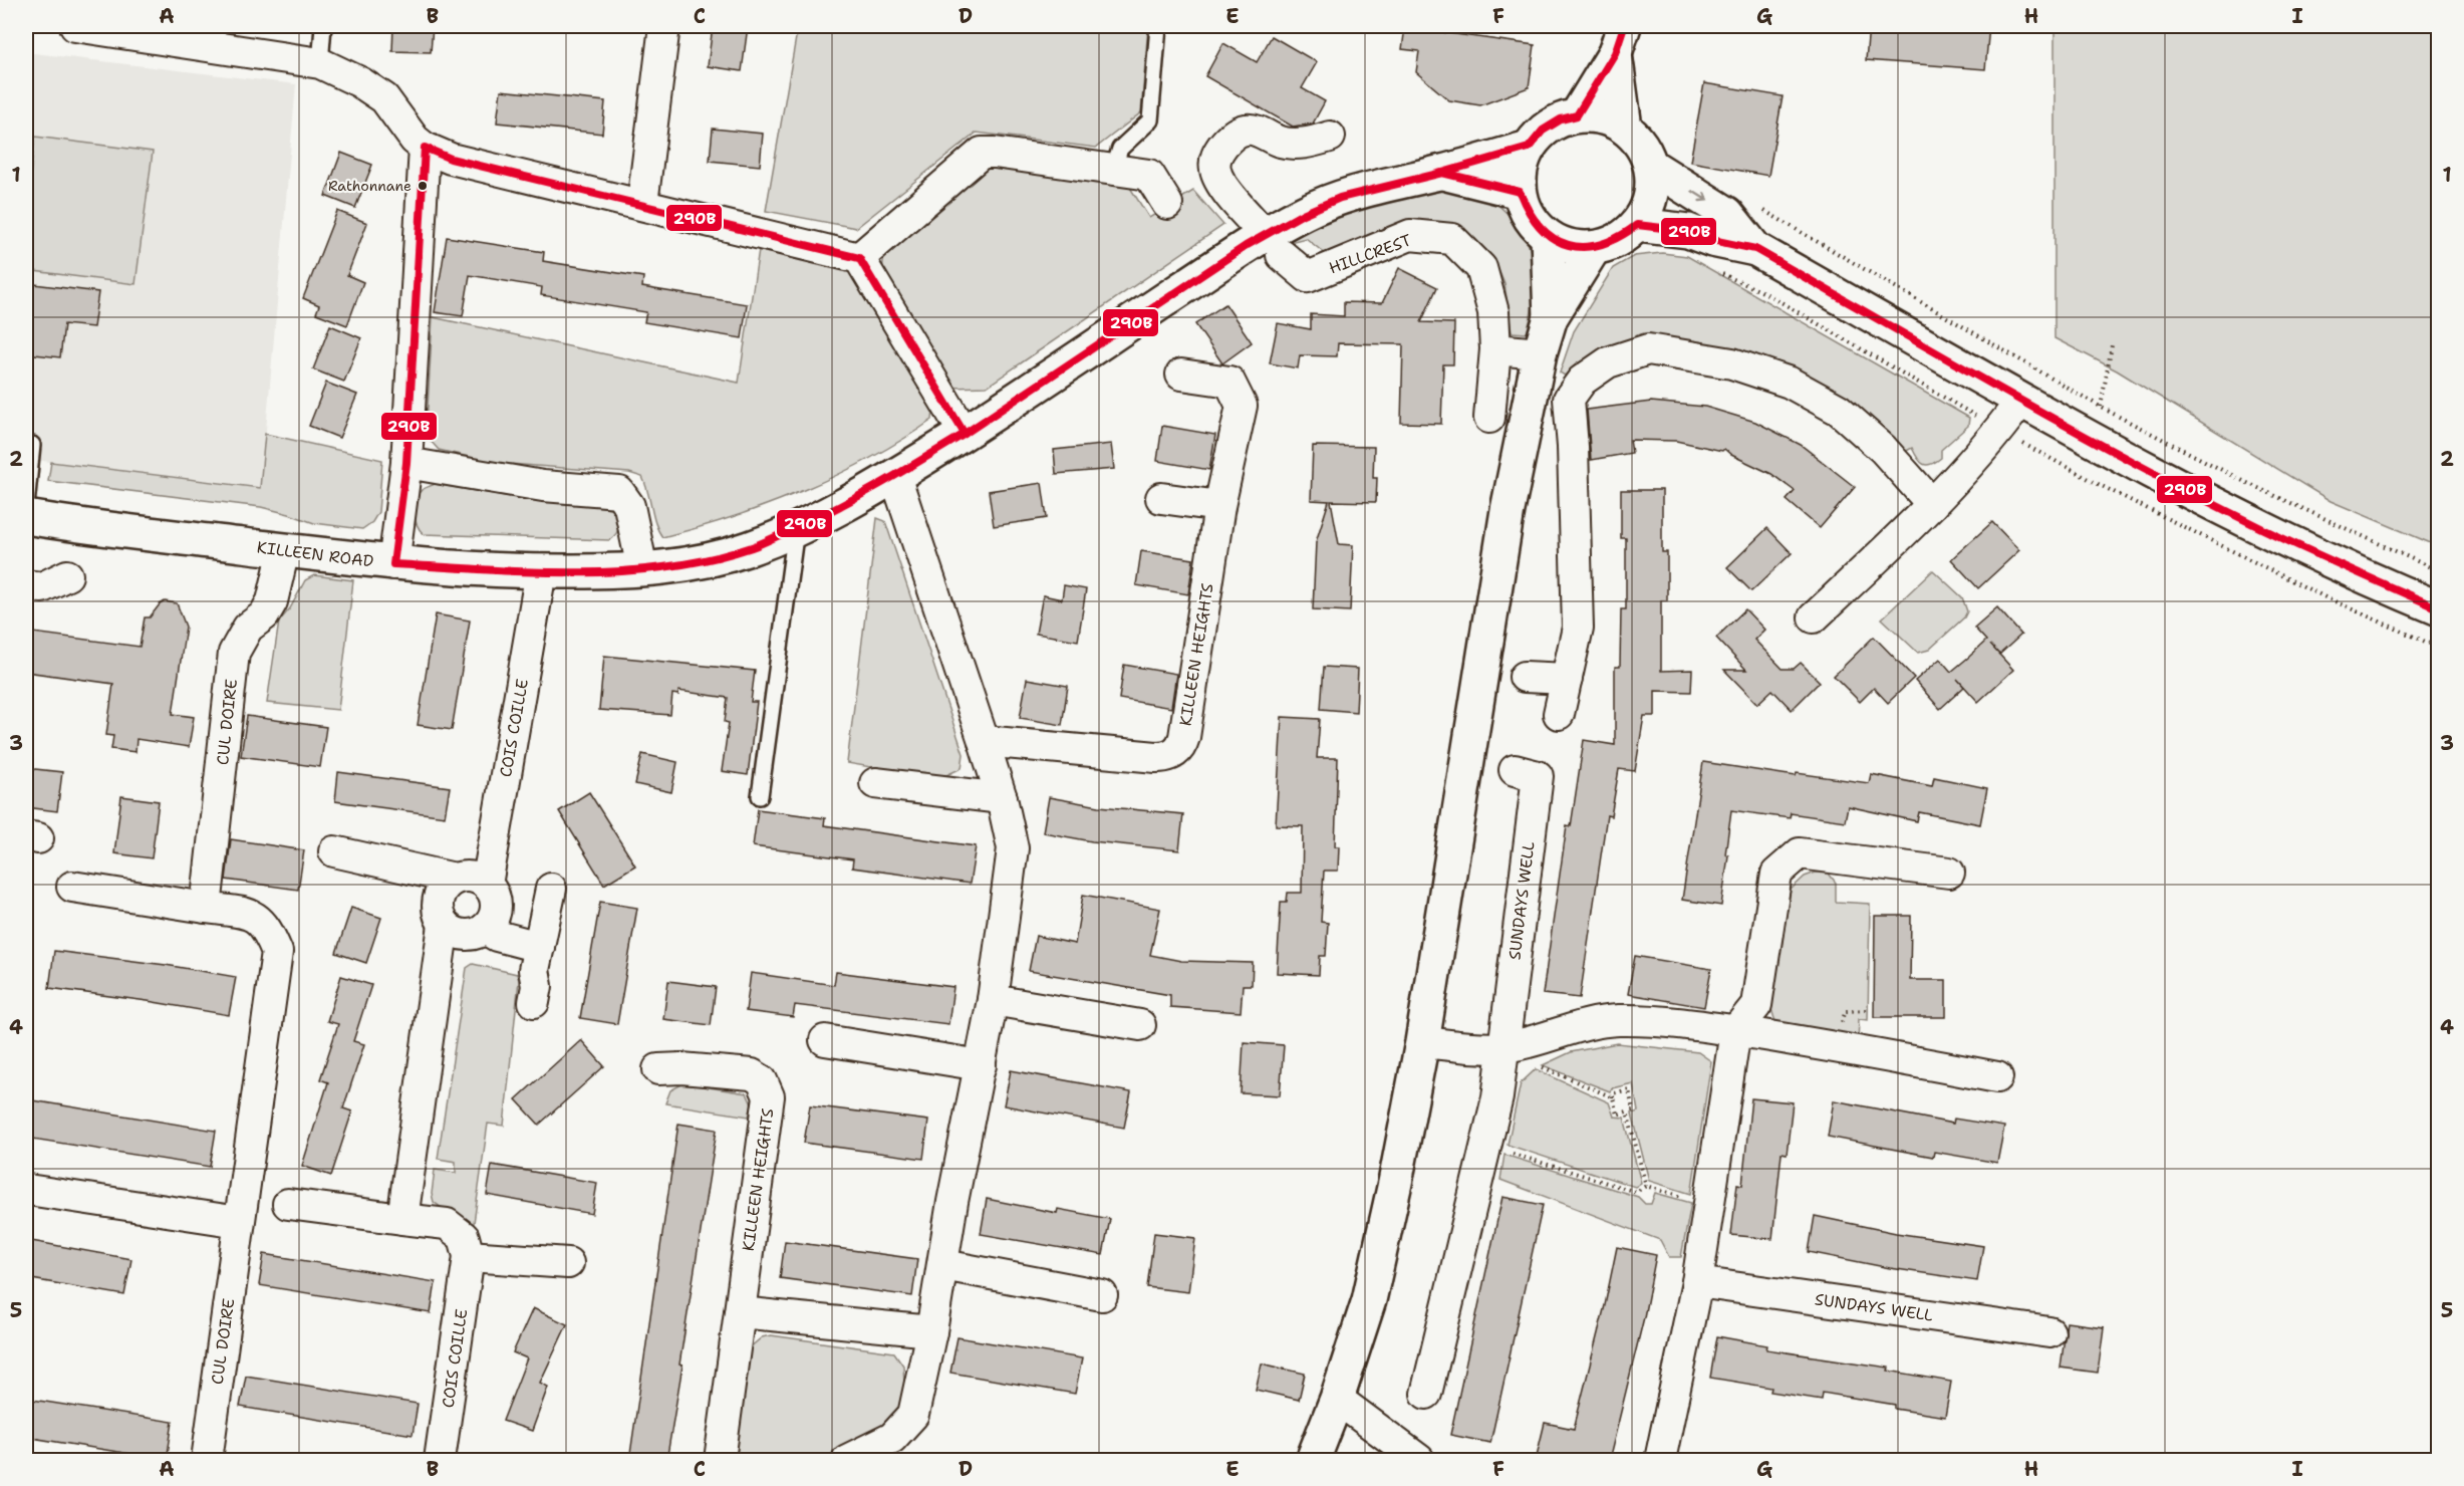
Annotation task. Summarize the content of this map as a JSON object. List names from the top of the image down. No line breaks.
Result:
{"streets":{"main road":["KILLEEN ROAD"],"street":["HILLCREST","KILLEEN HEIGHTS","CUL DOIRE","COIS COILLE","SUNDAYS WELL"]},"crossings":[["HILLCREST","KILLEEN ROAD"],["KILLEEN ROAD","CUL DOIRE"],["KILLEEN ROAD","COIS COILLE"]],"places":["Rathonnane"],"lines":["transit line 290B"],"grid":{"columns":["A","B","C","D","E","F","G","H","I"],"rows":["1","2","3","4","5"]}}
